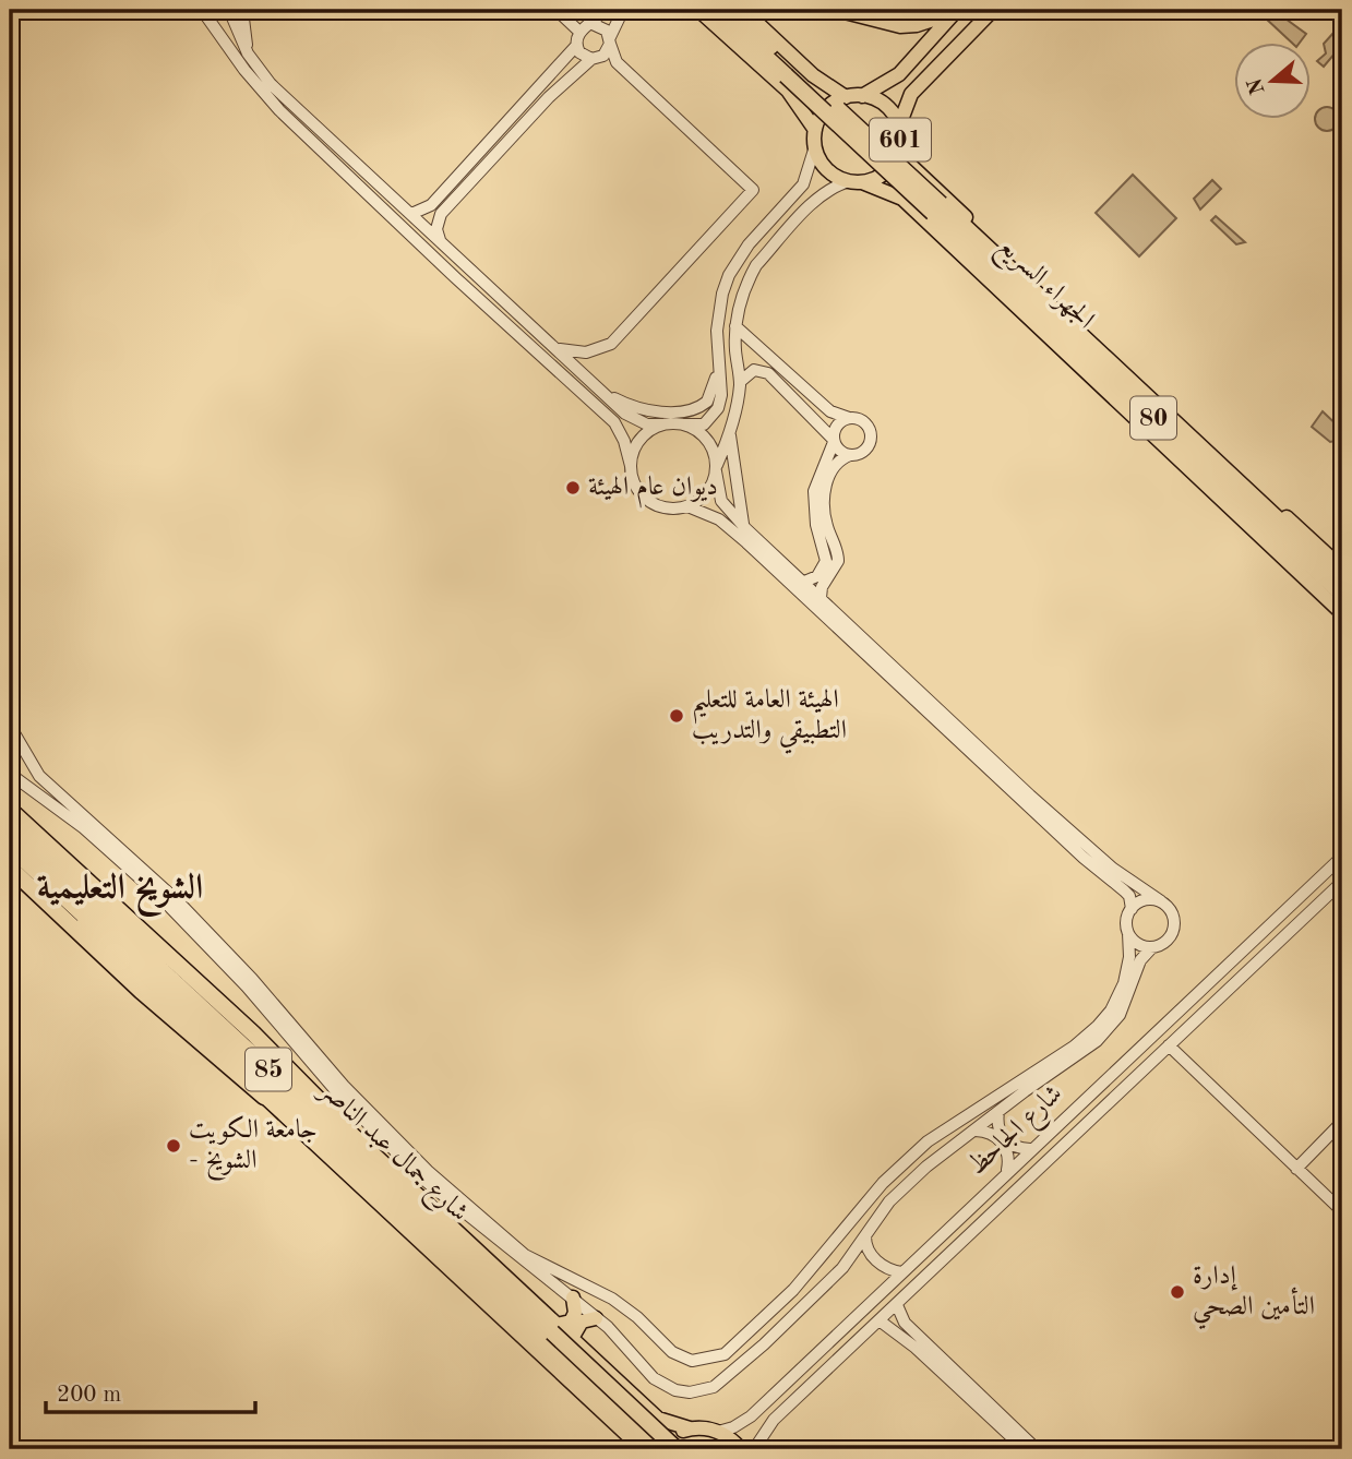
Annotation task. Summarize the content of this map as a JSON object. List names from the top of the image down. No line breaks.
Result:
{"streets":{"highway":["الجهراء السريع","80","85","شارع جمال عبد الناصر"],"main road":["601"],"street":["شارع الجاحظ"]},"crossings":[["601","الجهراء السريع"]],"districts":["الشويخ التعليمية"],"places":["ديوان عام الهيئة","الهيئة العامة للتعليم التطبيقي والتدريب","جامعة الكويت - الشويخ","إدارة التأمين الصحي"],"scale_bar":"200 m","north":"left"}
